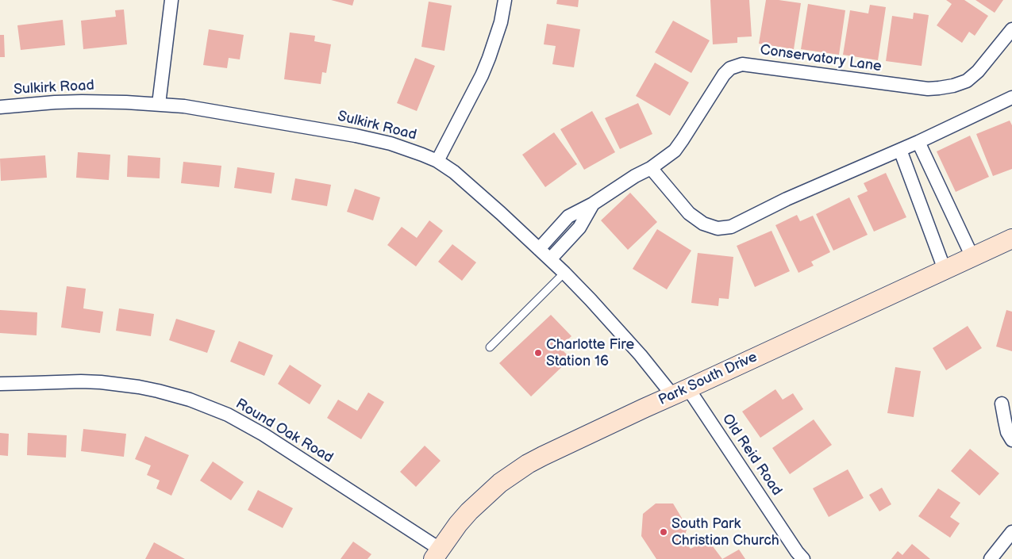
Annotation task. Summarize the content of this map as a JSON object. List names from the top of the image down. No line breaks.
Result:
{"streets":{"street":["Conservatory Lane","Sulkirk Road","Park South Drive","Round Oak Road","Old Reid Road"]},"crossings":[["Conservatory Lane","Sulkirk Road"],["Sulkirk Road","Park South Drive"],["Sulkirk Road","Old Reid Road"],["Park South Drive","Round Oak Road"],["Park South Drive","Old Reid Road"]],"places":["Charlotte Fire Station 16","South Park Christian Church"]}
